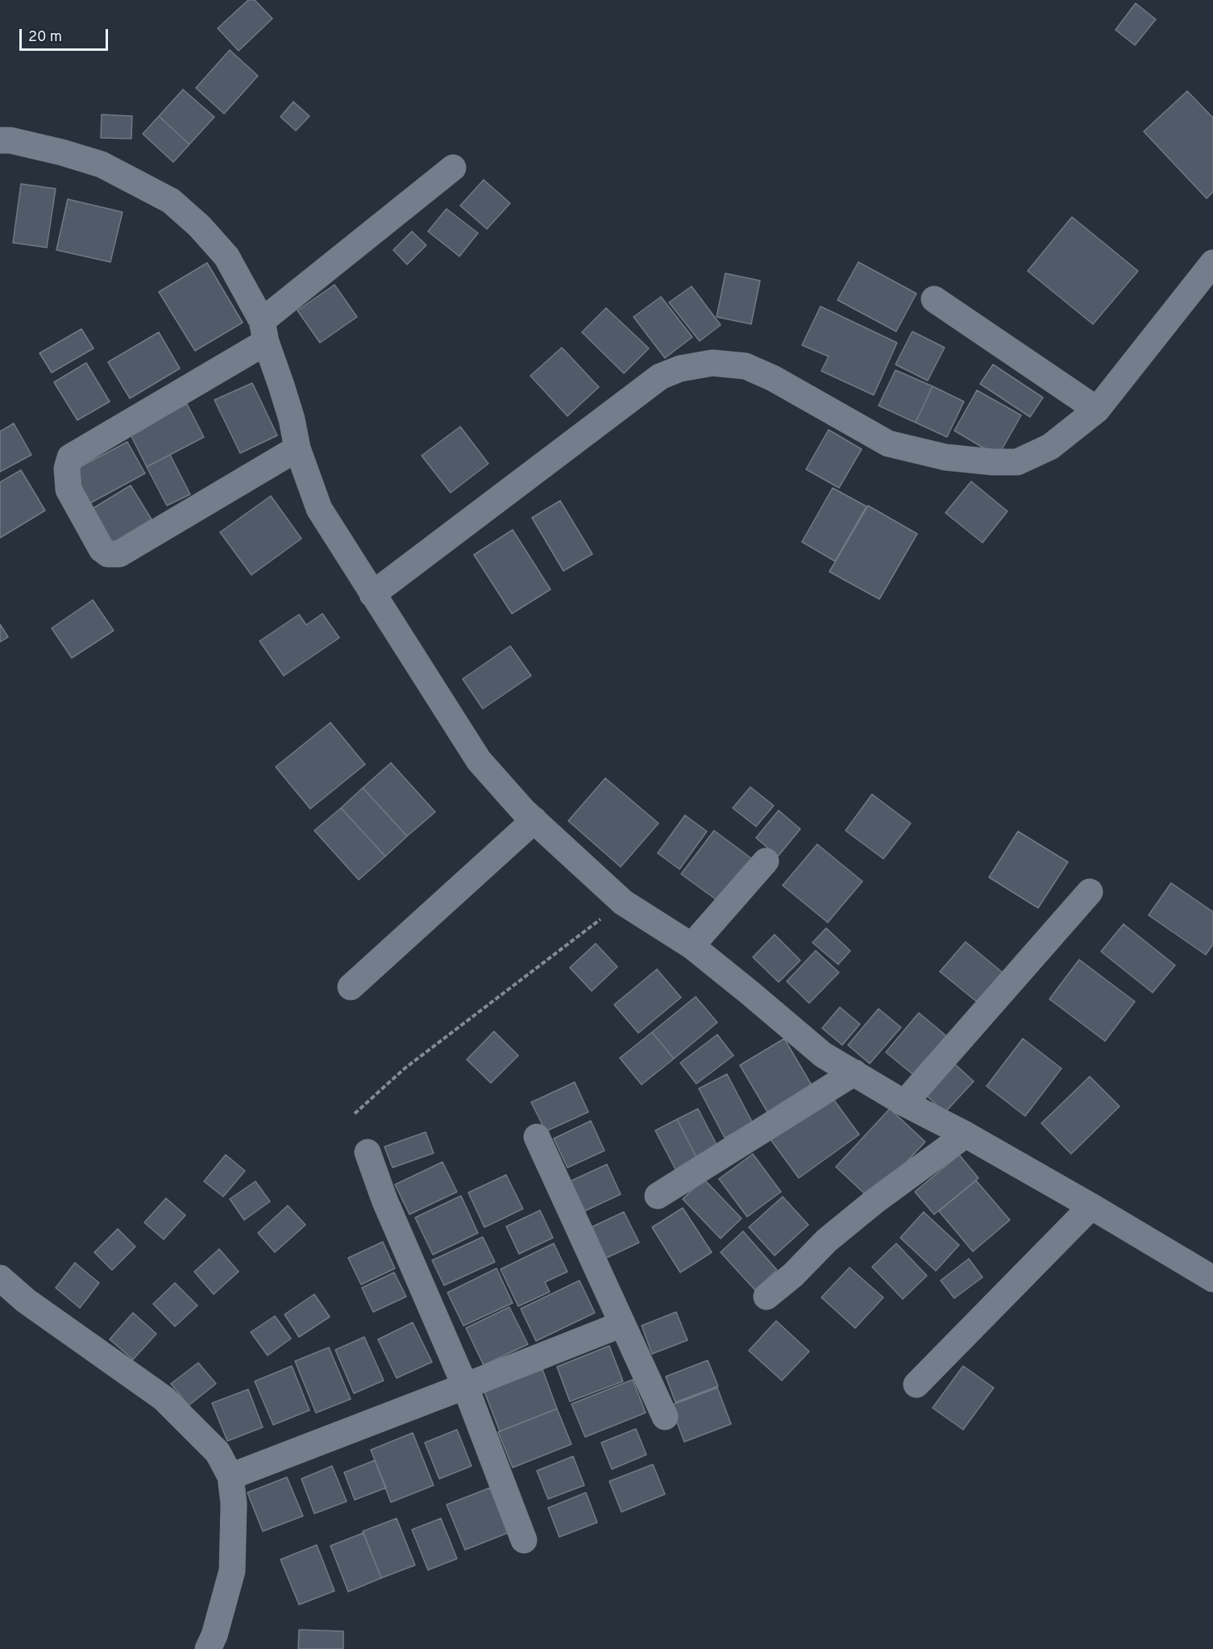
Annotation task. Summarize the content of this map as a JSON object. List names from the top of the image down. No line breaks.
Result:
{"scale_bar":"20 m"}
